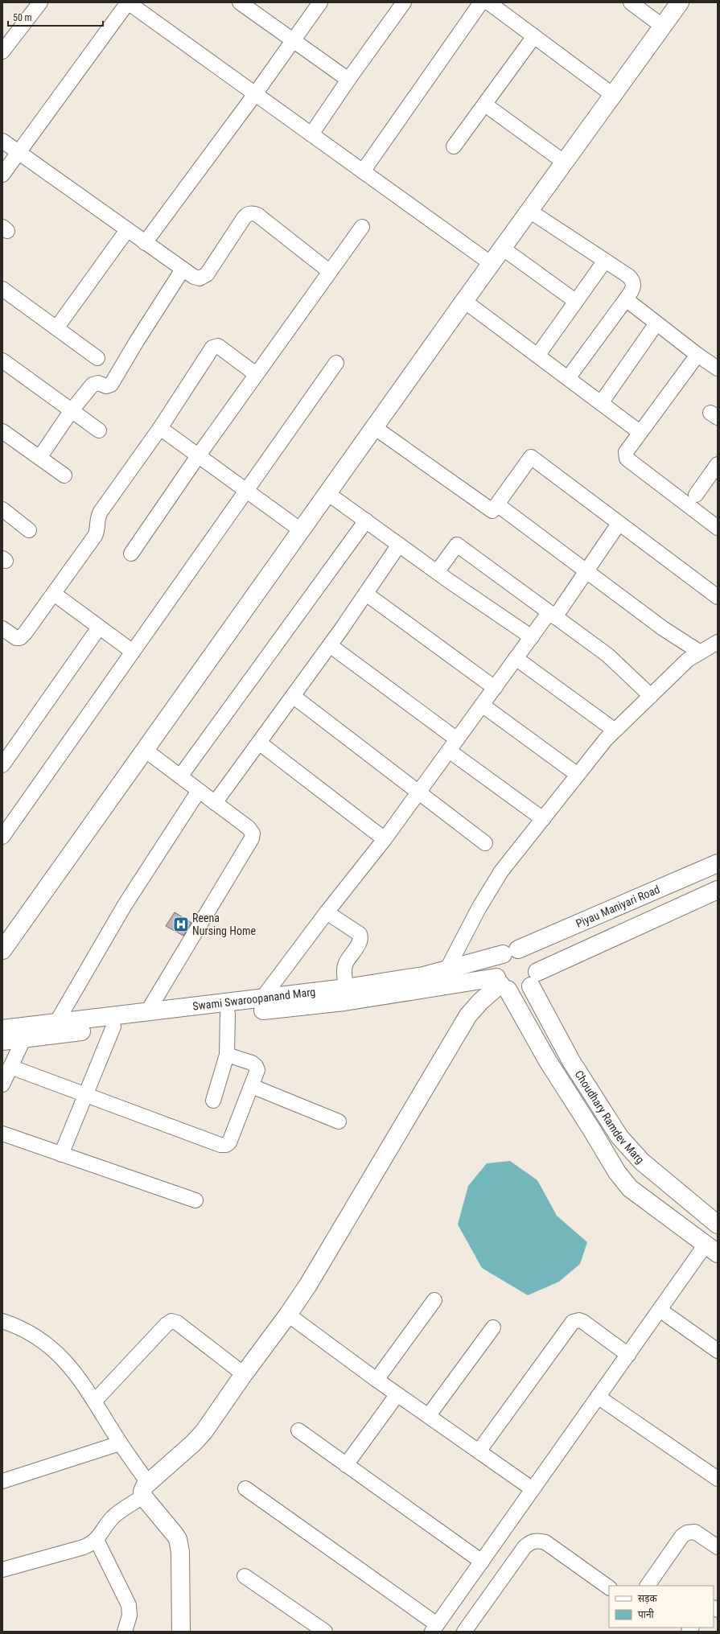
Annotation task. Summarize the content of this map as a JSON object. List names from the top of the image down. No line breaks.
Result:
{"streets":{"street":["Piyau Maniyari Road","Swami Swaroopanand Marg","Choudhary Ramdev Marg"]},"crossings":[["Piyau Maniyari Road","Swami Swaroopanand Marg"],["Piyau Maniyari Road","Choudhary Ramdev Marg"],["Swami Swaroopanand Marg","Choudhary Ramdev Marg"]],"places":{"hospital":["Reena Nursing Home"]},"legend":["सड़क","पानी"],"scale_bar":"50 m"}
